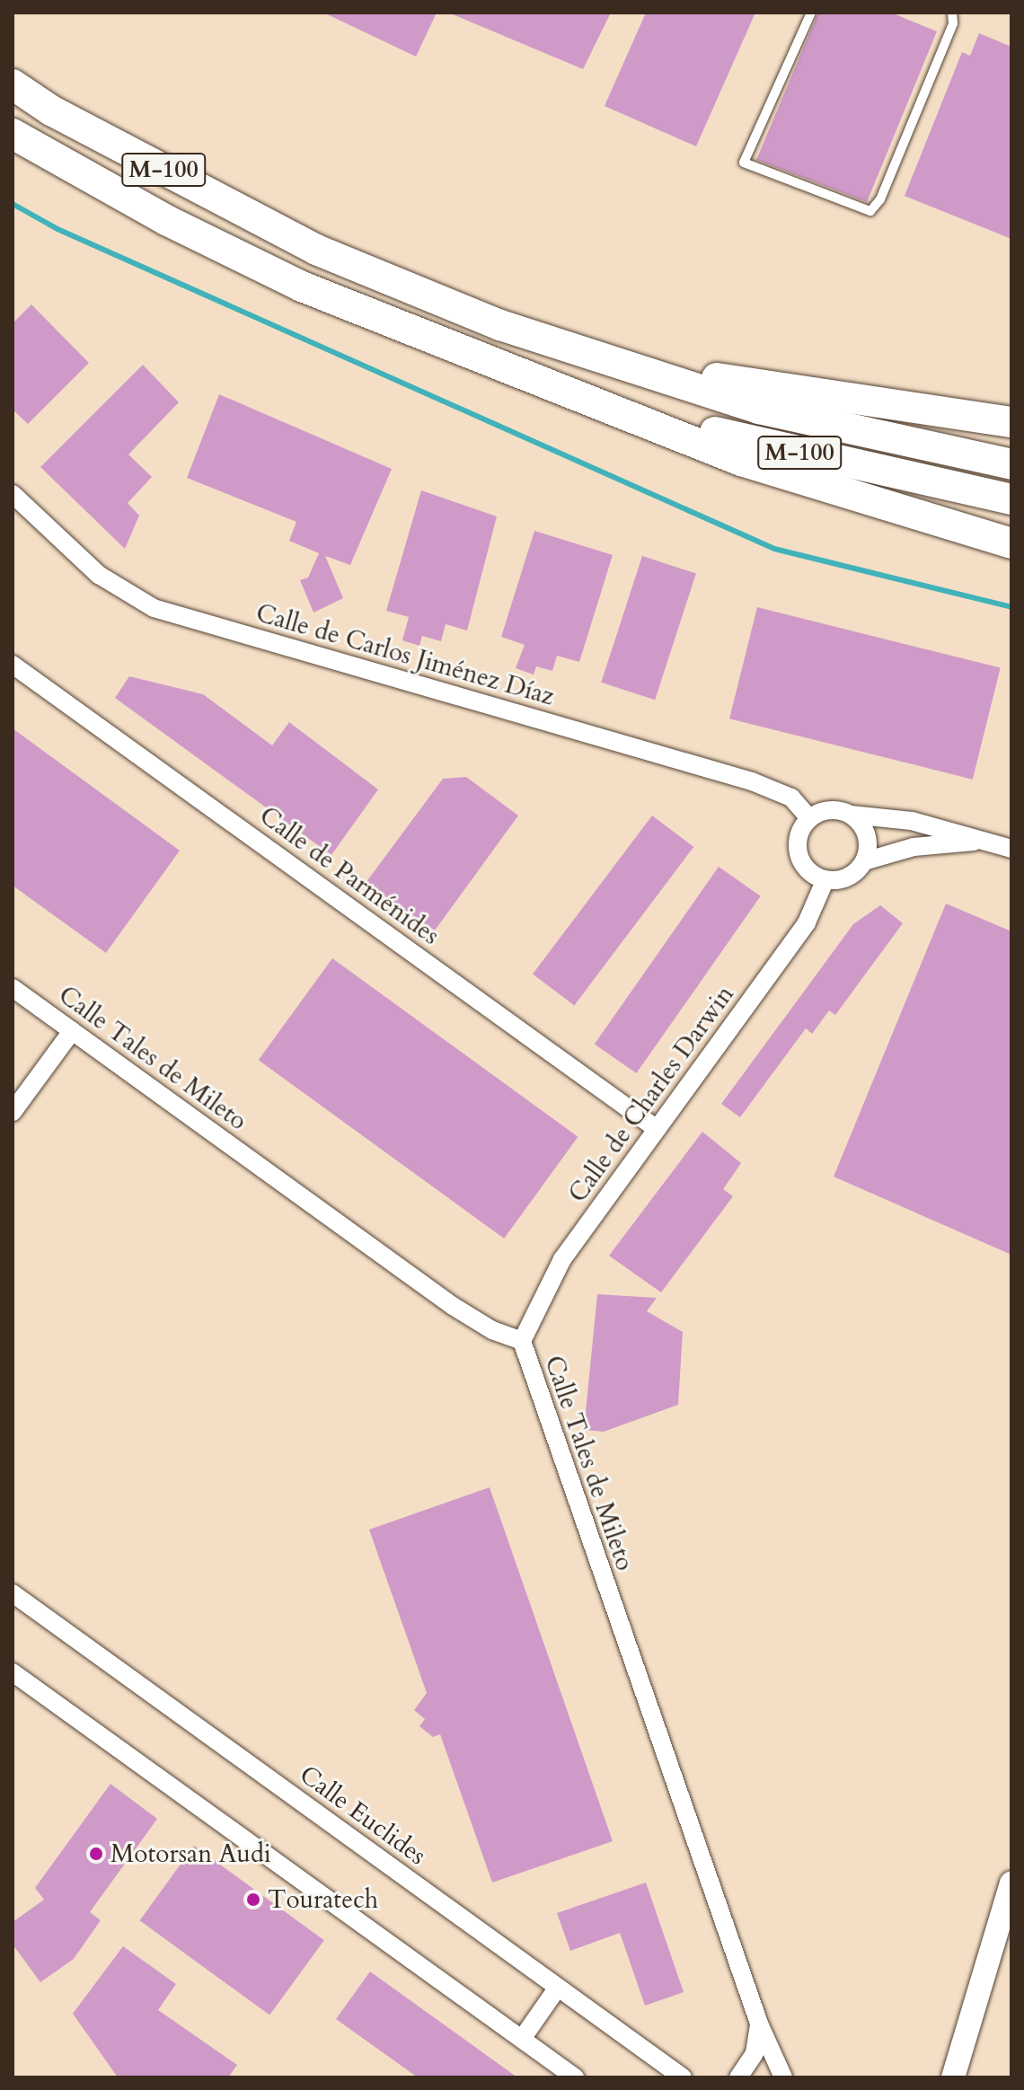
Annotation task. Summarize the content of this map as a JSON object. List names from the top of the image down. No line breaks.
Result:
{"streets":{"highway":["M-100"],"street":["Calle de Carlos Jiménez Díaz","Calle de Parménides","Calle Tales de Mileto","Calle de Charles Darwin","Calle Euclides"]},"crossings":[["Calle de Carlos Jiménez Díaz","Calle de Charles Darwin"],["Calle de Parménides","Calle de Charles Darwin"],["Calle Tales de Mileto","Calle de Charles Darwin"]],"places":["Motorsan Audi","Touratech"]}
